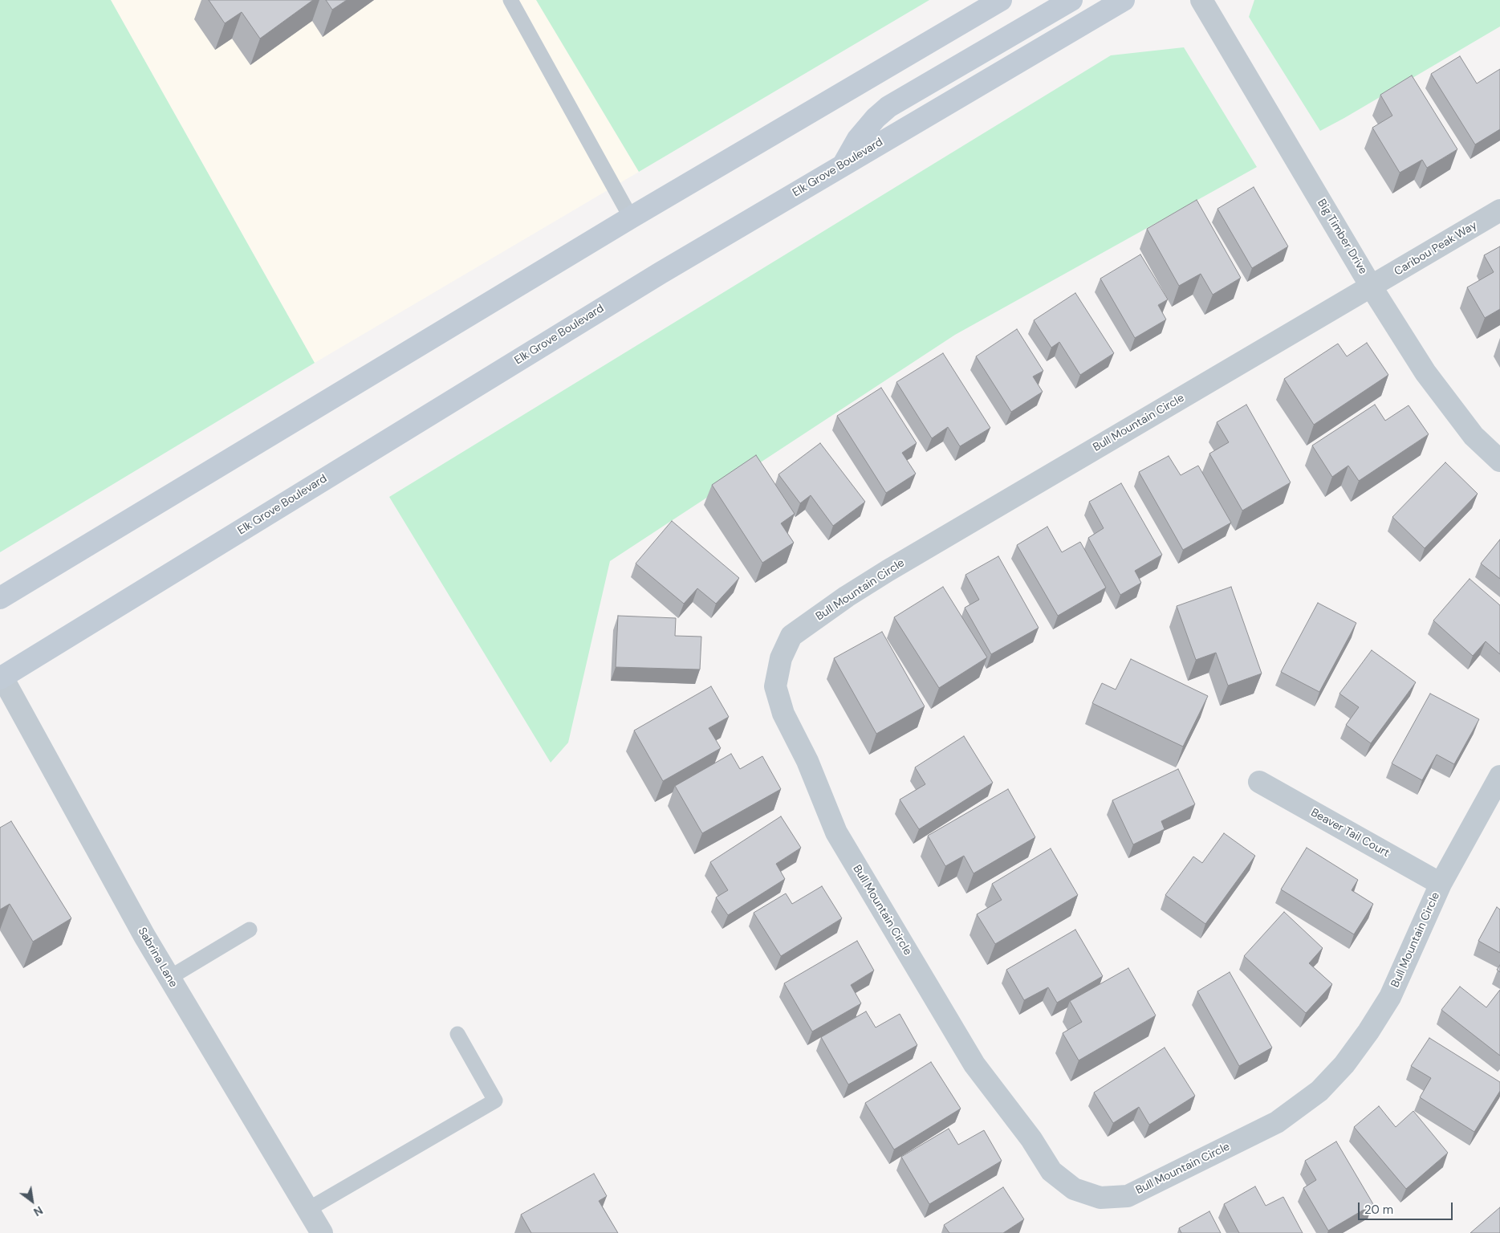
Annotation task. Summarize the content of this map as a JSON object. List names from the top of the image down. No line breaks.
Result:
{"streets":{"main road":["Elk Grove Boulevard"],"street":["Big Timber Drive","Caribou Peak Way","Bull Mountain Circle","Beaver Tail Court","Sabrina Lane"]},"crossings":[["Elk Grove Boulevard","Sabrina Lane"],["Big Timber Drive","Caribou Peak Way"],["Big Timber Drive","Bull Mountain Circle"],["Caribou Peak Way","Bull Mountain Circle"],["Bull Mountain Circle","Beaver Tail Court"]],"scale_bar":"20 m","north":"bottom right"}
